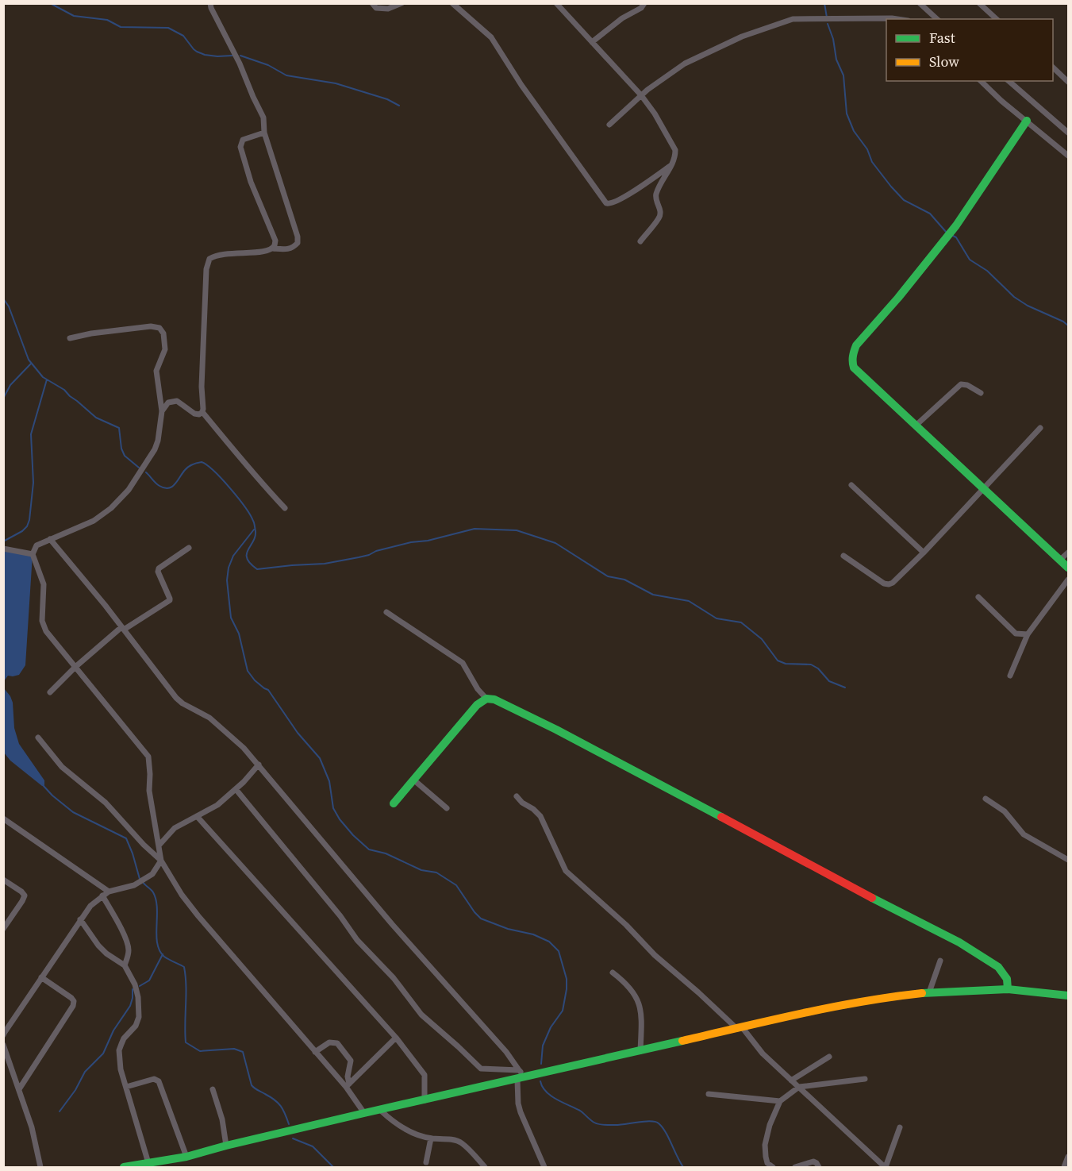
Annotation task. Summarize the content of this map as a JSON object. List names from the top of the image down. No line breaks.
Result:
{"legend":["Fast","Slow"]}
